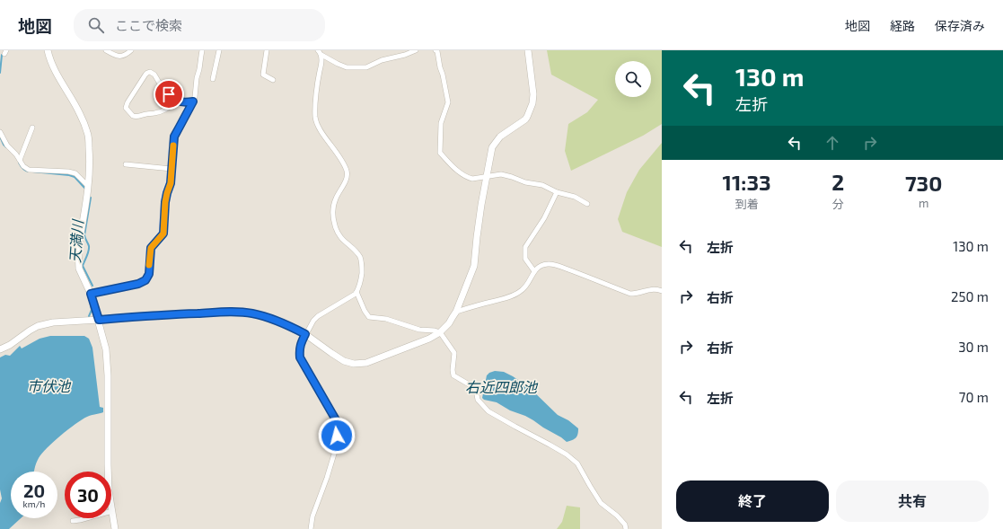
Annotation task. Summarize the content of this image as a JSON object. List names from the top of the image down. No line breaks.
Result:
{"water":["天満川","市伏池","右近四郎池"],"page":{"header":"地図","search":"ここで検索","nav":["地図","経路","保存済み"],"turn":["130 m","左折"],"eta":["11:33","到着","2","分","730","m"],"list":[{"name":"左折","value":"130 m"},{"name":"右折","value":"250 m"},{"name":"右折","value":"30 m"},{"name":"左折","value":"70 m"}],"speed":"20 km/h","limit":"30","buttons":["終了","共有"]}}
